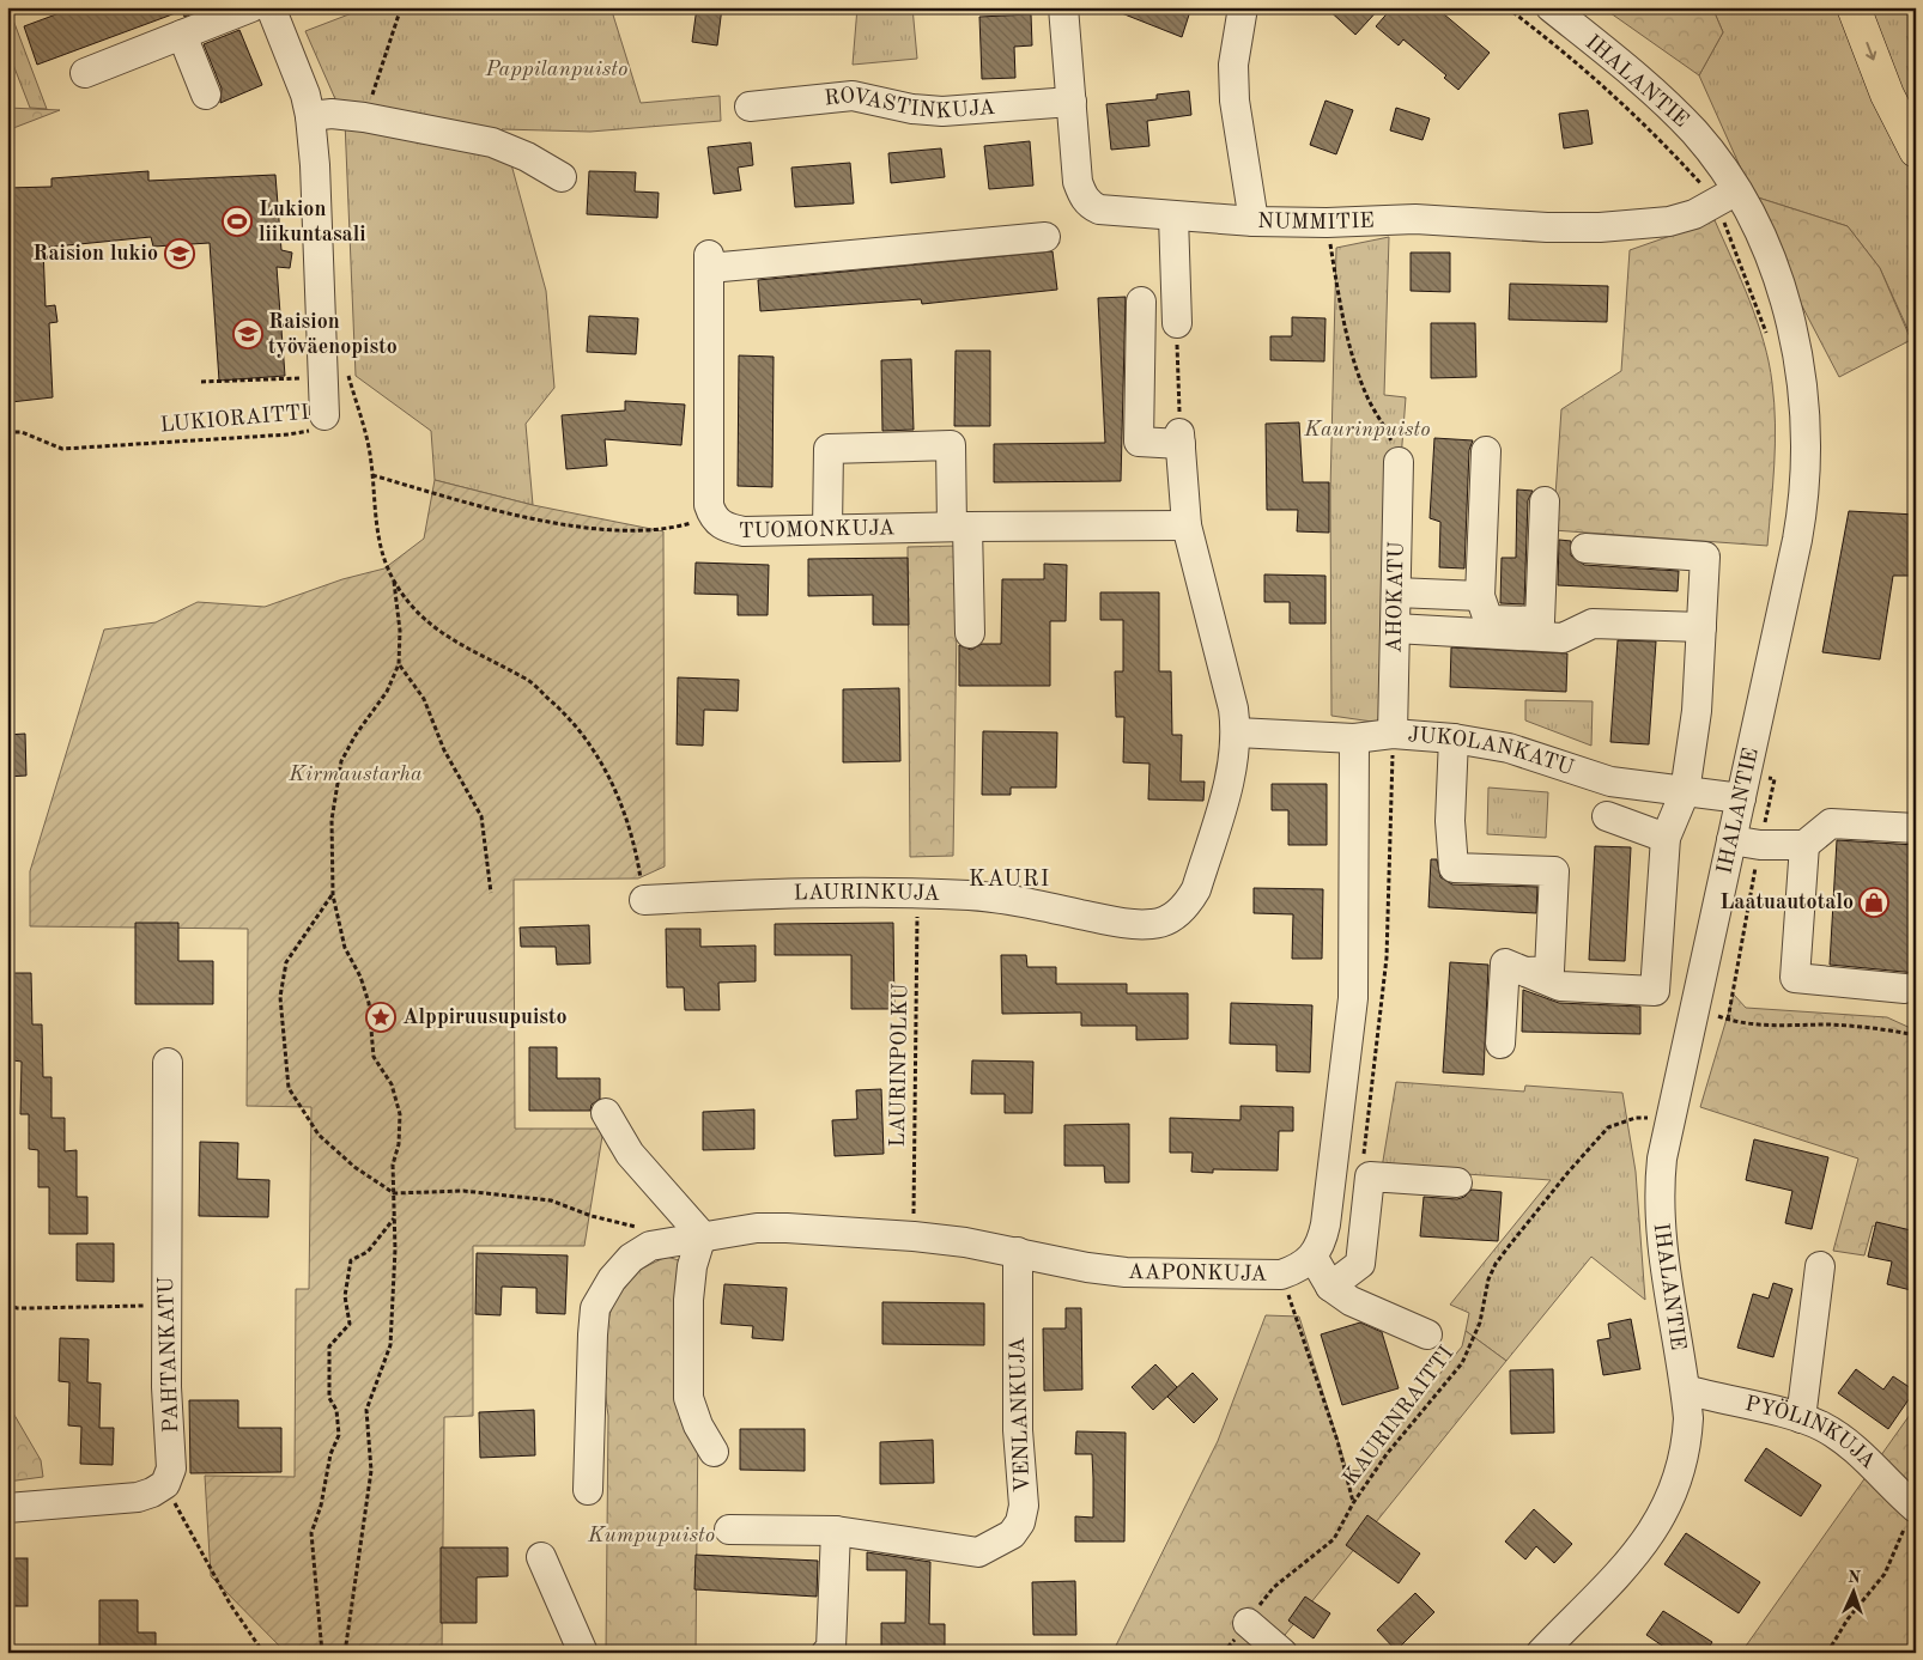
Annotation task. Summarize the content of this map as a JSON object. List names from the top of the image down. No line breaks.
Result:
{"streets":{"street":["IHALANTIE","ROVASTINKUJA","NUMMITIE","TUOMONKUJA","AHOKATU","JUKOLANKATU","LAURINKUJA","AAPONKUJA","PAHTANKATU","VENLANKUJA","PYÖLINKUJA"],"path":["LUKIORAITTI","LAURINPOLKU","KAURINRAITTI"]},"crossings":[["IHALANTIE","NUMMITIE"],["IHALANTIE","JUKOLANKATU"],["IHALANTIE","PYÖLINKUJA"],["ROVASTINKUJA","NUMMITIE"],["TUOMONKUJA","LAURINKUJA"],["AHOKATU","JUKOLANKATU"],["JUKOLANKATU","LAURINKUJA"],["LAURINKUJA","LAURINPOLKU"],["LAURINPOLKU","AAPONKUJA"],["AAPONKUJA","VENLANKUJA"]],"districts":["KAURI"],"parks":["Pappilanpuisto","Kaurinpuisto","Kirmaustarha","Kumpupuisto"],"places":{"sports":["Lukion liikuntasali"],"school or university":["Raision lukio","Raision työväenopisto"],"shop":["Laatuautotalo"],"place":["Alppiruusupuisto"]},"north":"top"}
